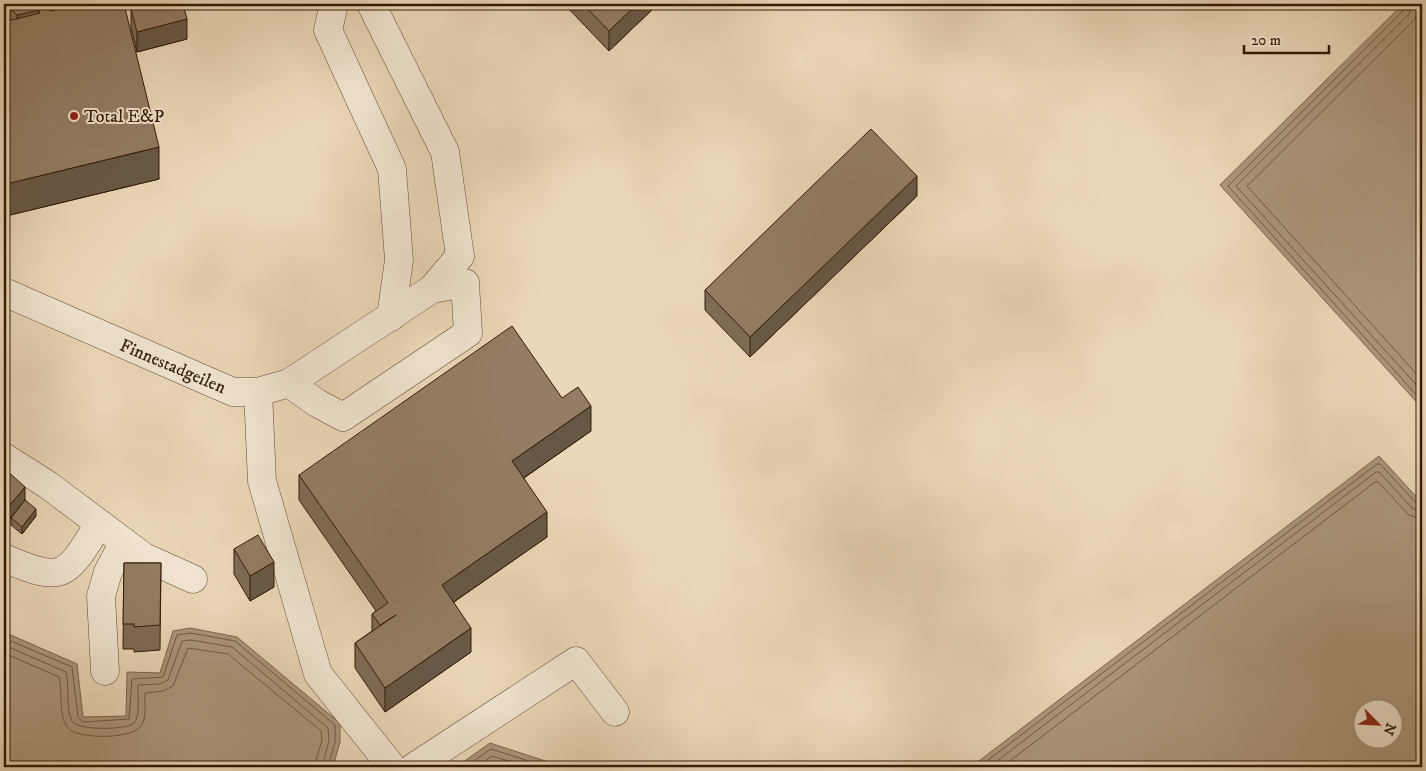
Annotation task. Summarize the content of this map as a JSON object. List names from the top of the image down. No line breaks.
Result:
{"streets":{"street":["Finnestadgeilen"]},"places":["Total E&P"],"scale_bar":"20 m","north":"bottom right"}
